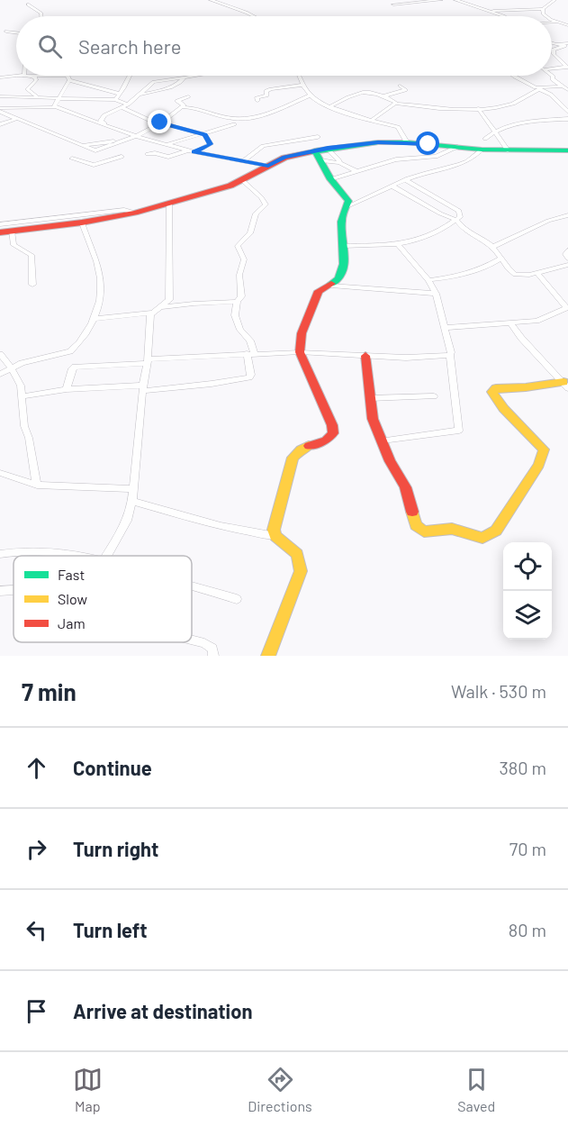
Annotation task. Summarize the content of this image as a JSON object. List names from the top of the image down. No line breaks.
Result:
{"legend":["Fast","Slow","Jam"],"page":{"search":"Search here","heading":["7 min","Walk · 530 m"],"list":[["Continue","380 m"],["Turn right","70 m"],["Turn left","80 m"],"Arrive at destination"],"nav":["Map","Directions","Saved"]}}
